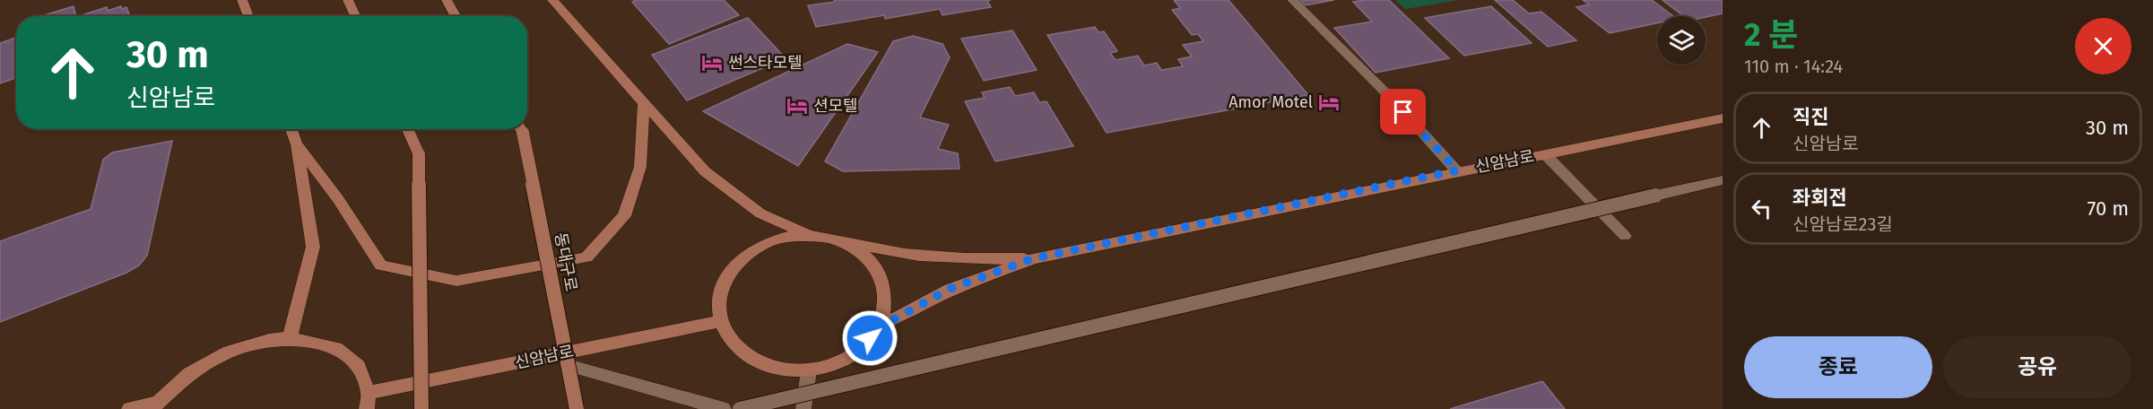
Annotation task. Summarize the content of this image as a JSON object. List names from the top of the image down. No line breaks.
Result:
{"streets":{"main road":["신암남로","동대구로"]},"places":{"hotel":["썬스타모텔","Amor Motel","션모텔"]},"page":{"heading":["2 분","110 m · 14:24"],"turn":["30 m","신암남로"],"list":[{"name":"직진","note":"신암남로","value":"30 m"},{"name":"좌회전","note":"신암남로23길","value":"70 m"}],"buttons":["종료","공유"]}}
